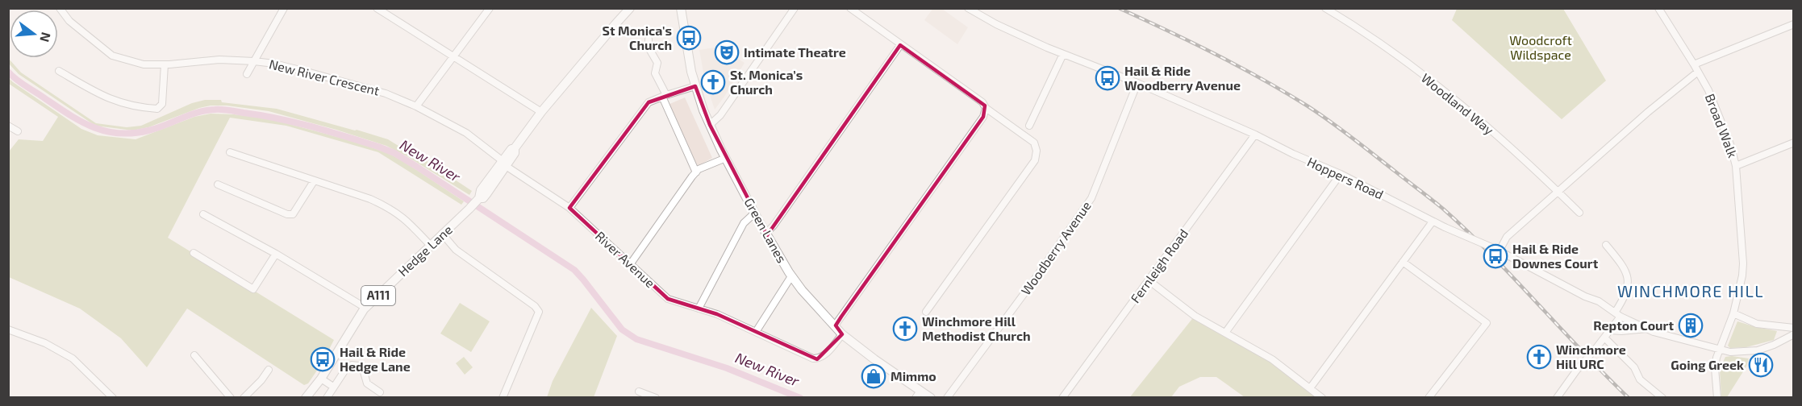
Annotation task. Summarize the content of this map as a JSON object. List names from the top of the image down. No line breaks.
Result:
{"streets":{"main road":["Green Lanes","Hedge Lane","A111"],"street":["New River Crescent","Woodland Way","Broad Walk","Hoppers Road","Woodberry Avenue","River Avenue","Fernleigh Road"]},"crossings":[["New River Crescent","Hedge Lane"],["New River Crescent","River Avenue"],["Broad Walk","Hoppers Road"],["Hoppers Road","Woodberry Avenue"],["Hoppers Road","Fernleigh Road"],["Green Lanes","River Avenue"],["Hedge Lane","River Avenue"]],"districts":["WINCHMORE HILL"],"water":["New River"],"parks":["Woodcroft Wildspace"],"places":{"bus stop":["St Monica's Church","Hail & Ride Woodberry Avenue","Hail & Ride Downes Court","Hail & Ride Hedge Lane"],"theatre":["Intimate Theatre"],"church":["St. Monica’s Church","Winchmore Hill Methodist Church","Winchmore Hill URC"],"building":["Repton Court"],"restaurant":["Going Greek"],"shop":["Mimmo"]},"north":"right"}
